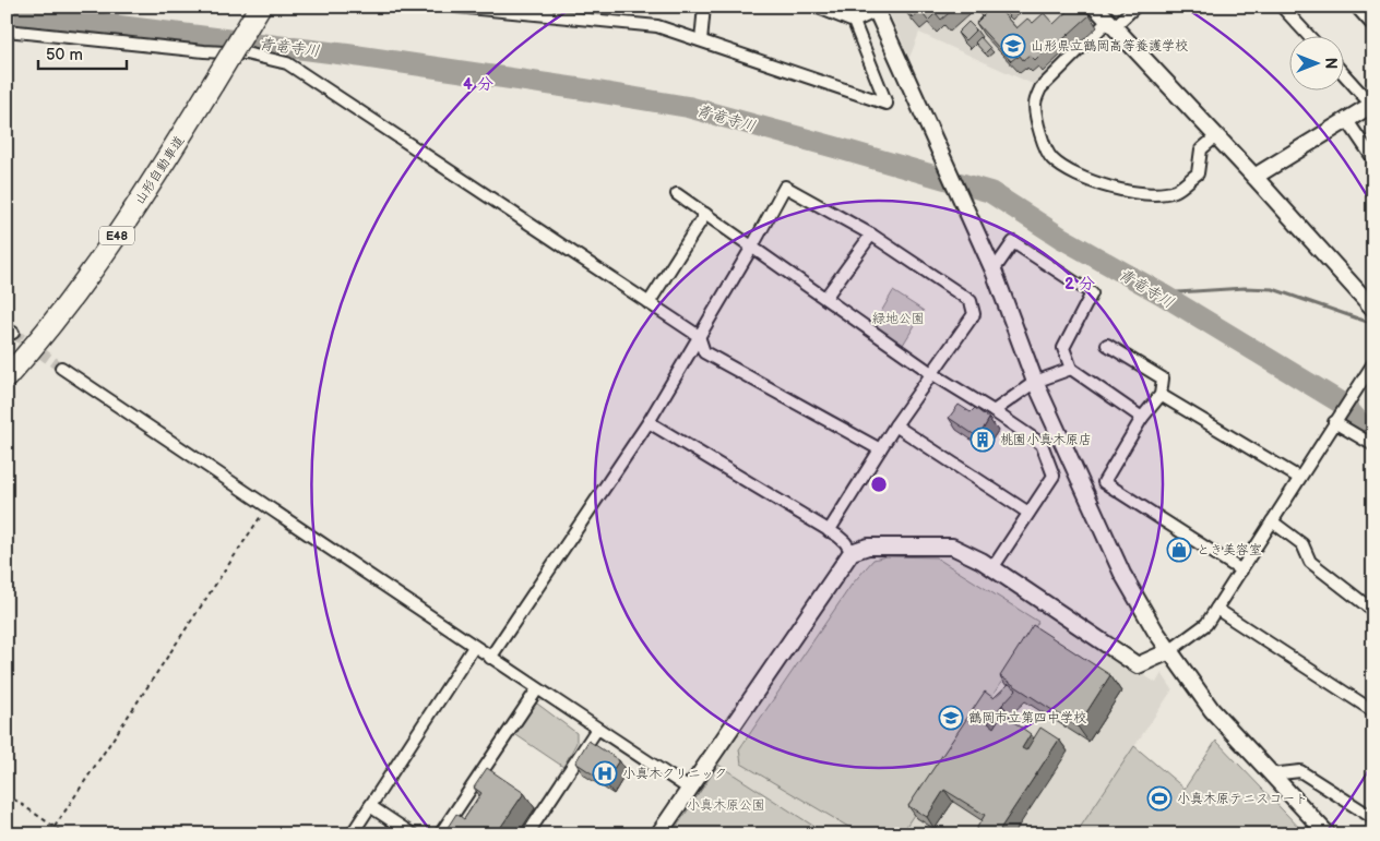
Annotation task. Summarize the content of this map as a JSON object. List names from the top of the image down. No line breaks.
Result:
{"streets":{"highway":["山形自動車道","E48"]},"water":["青竜寺川"],"parks":["緑地公園","小真木原公園"],"places":{"school or university":["山形県立鶴岡高等養護学校","鶴岡市立第四中学校"],"building":["桃園小真木原店"],"shop":["とき美容室"],"hospital":["小真木クリニック"],"sports":["小真木原テニスコート"]},"scale_bar":"50 m","north":"right","rings":["4 分","2 分"]}
